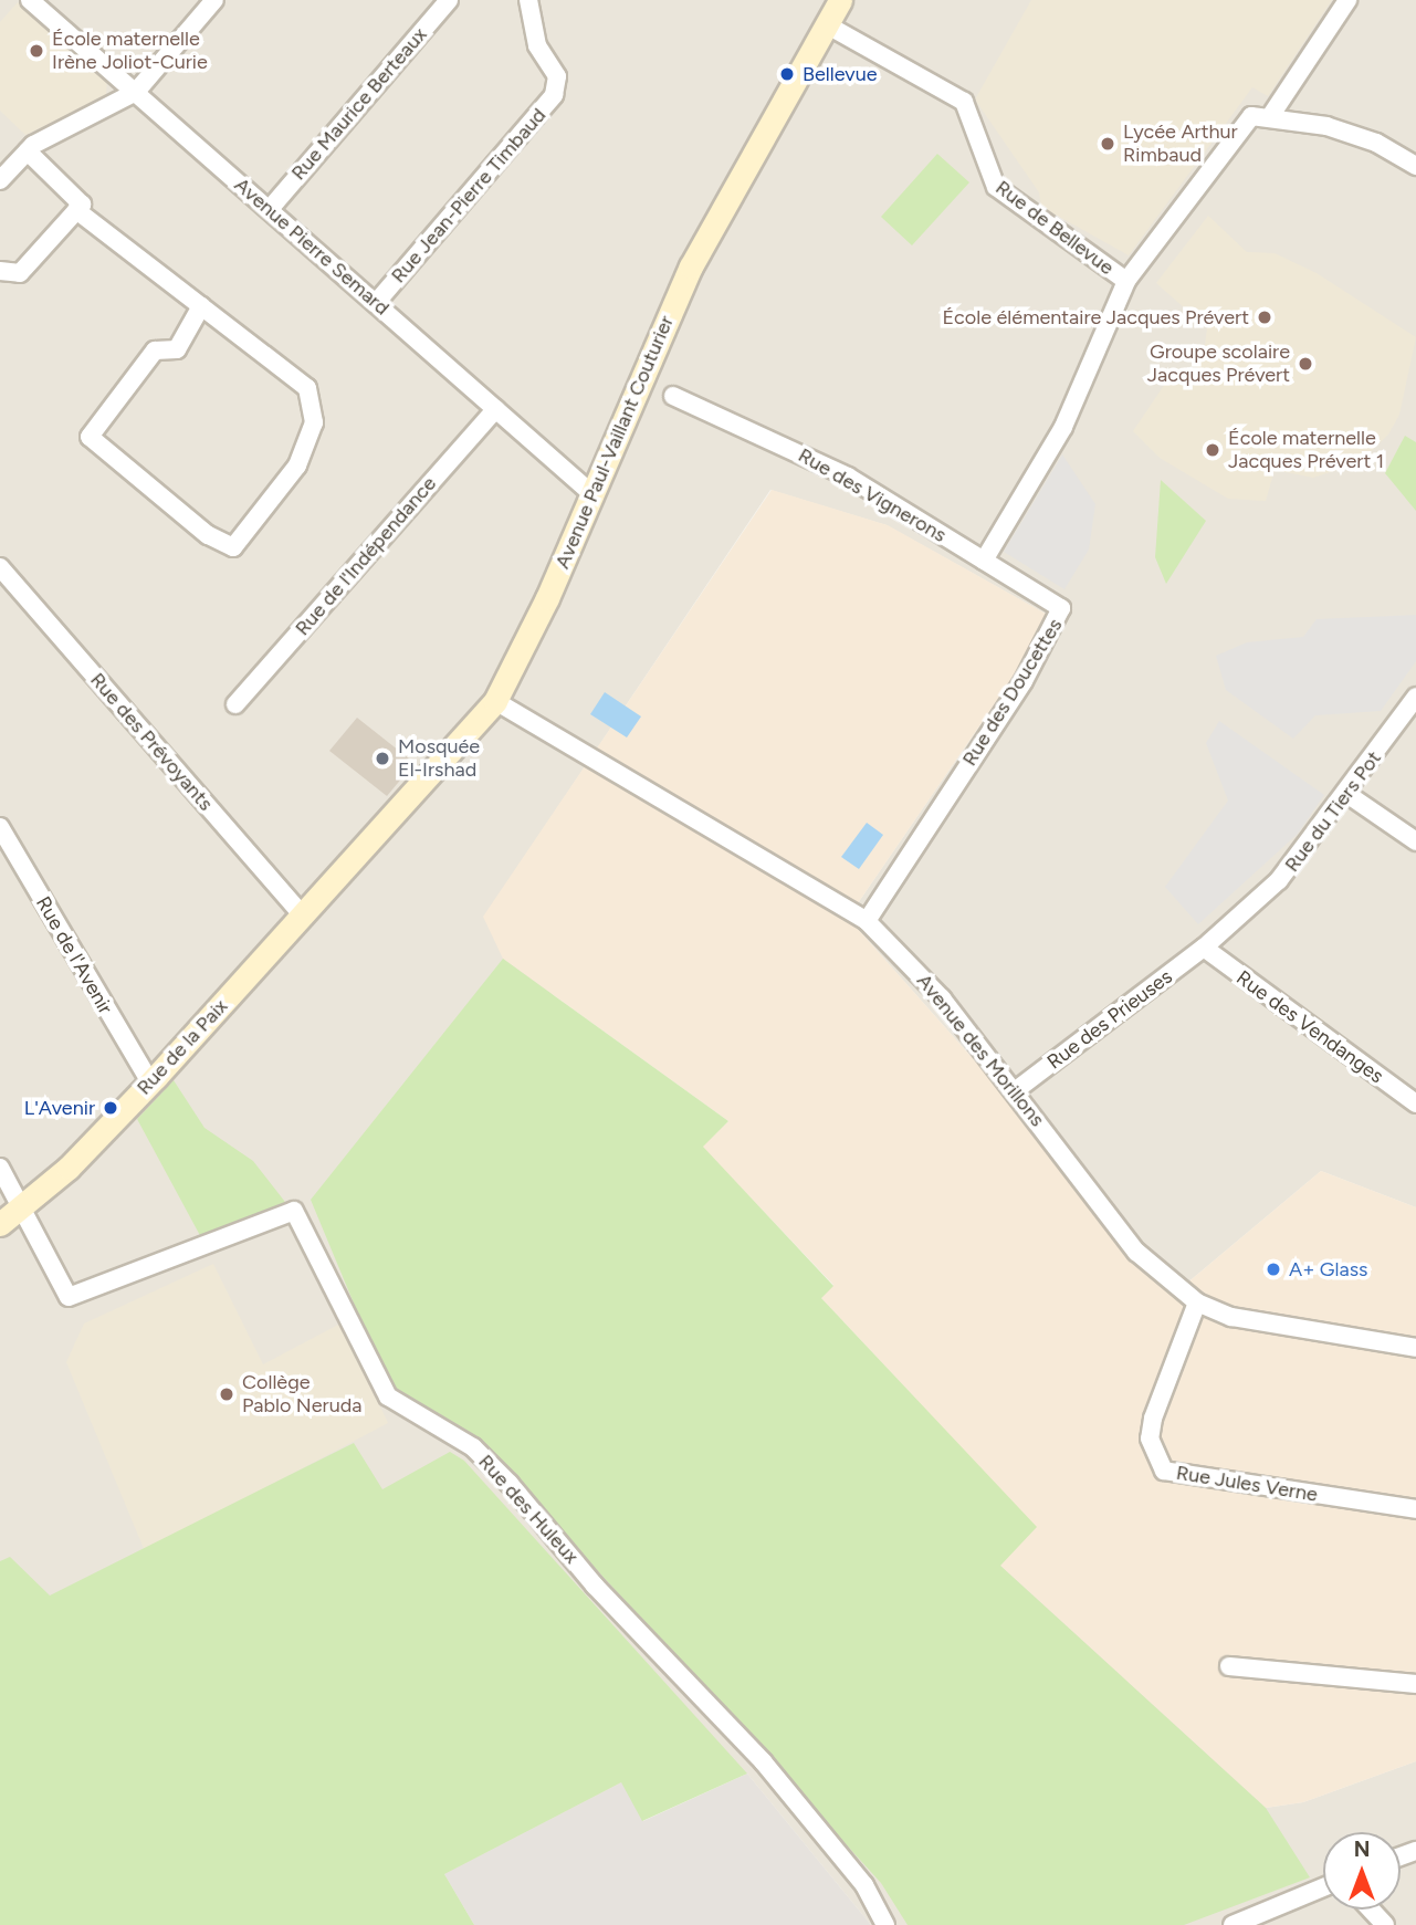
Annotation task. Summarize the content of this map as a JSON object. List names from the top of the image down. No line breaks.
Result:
{"streets":{"street":["Rue Maurice Berteaux","Rue Jean-Pierre Timbaud","Rue de Bellevue","Avenue Pierre Semard","Avenue Paul-Vaillant Couturier","Rue des Vignerons","Rue de l'Indépendance","Rue des Doucettes","Rue des Prévoyants","Rue du Tiers Pot","Rue de l'Avenir","Rue des Prieuses","Rue des Vendanges","Rue de la Paix","Avenue des Morillons","Rue Jules Verne","Rue des Huleux"]},"crossings":[["Rue Maurice Berteaux","Avenue Pierre Semard"],["Rue Jean-Pierre Timbaud","Avenue Pierre Semard"],["Rue de Bellevue","Avenue Paul-Vaillant Couturier"],["Avenue Pierre Semard","Avenue Paul-Vaillant Couturier"],["Avenue Pierre Semard","Rue de l'Indépendance"],["Avenue Paul-Vaillant Couturier","Rue de la Paix"],["Avenue Paul-Vaillant Couturier","Avenue des Morillons"],["Rue des Vignerons","Rue des Doucettes"],["Rue des Doucettes","Avenue des Morillons"],["Rue des Prévoyants","Rue de la Paix"],["Rue du Tiers Pot","Rue des Prieuses"],["Rue du Tiers Pot","Rue des Vendanges"],["Rue de l'Avenir","Rue de la Paix"],["Rue des Prieuses","Rue des Vendanges"],["Rue des Prieuses","Avenue des Morillons"],["Rue de la Paix","Rue des Huleux"],["Avenue des Morillons","Rue Jules Verne"]],"places":["École maternelle Irène Joliot-Curie","Bellevue","Lycée Arthur Rimbaud","École élémentaire Jacques Prévert","Groupe scolaire Jacques Prévert","École maternelle Jacques Prévert 1","Mosquée El-Irshad","L'Avenir","A+ Glass","Collège Pablo Neruda"],"north":"top"}
